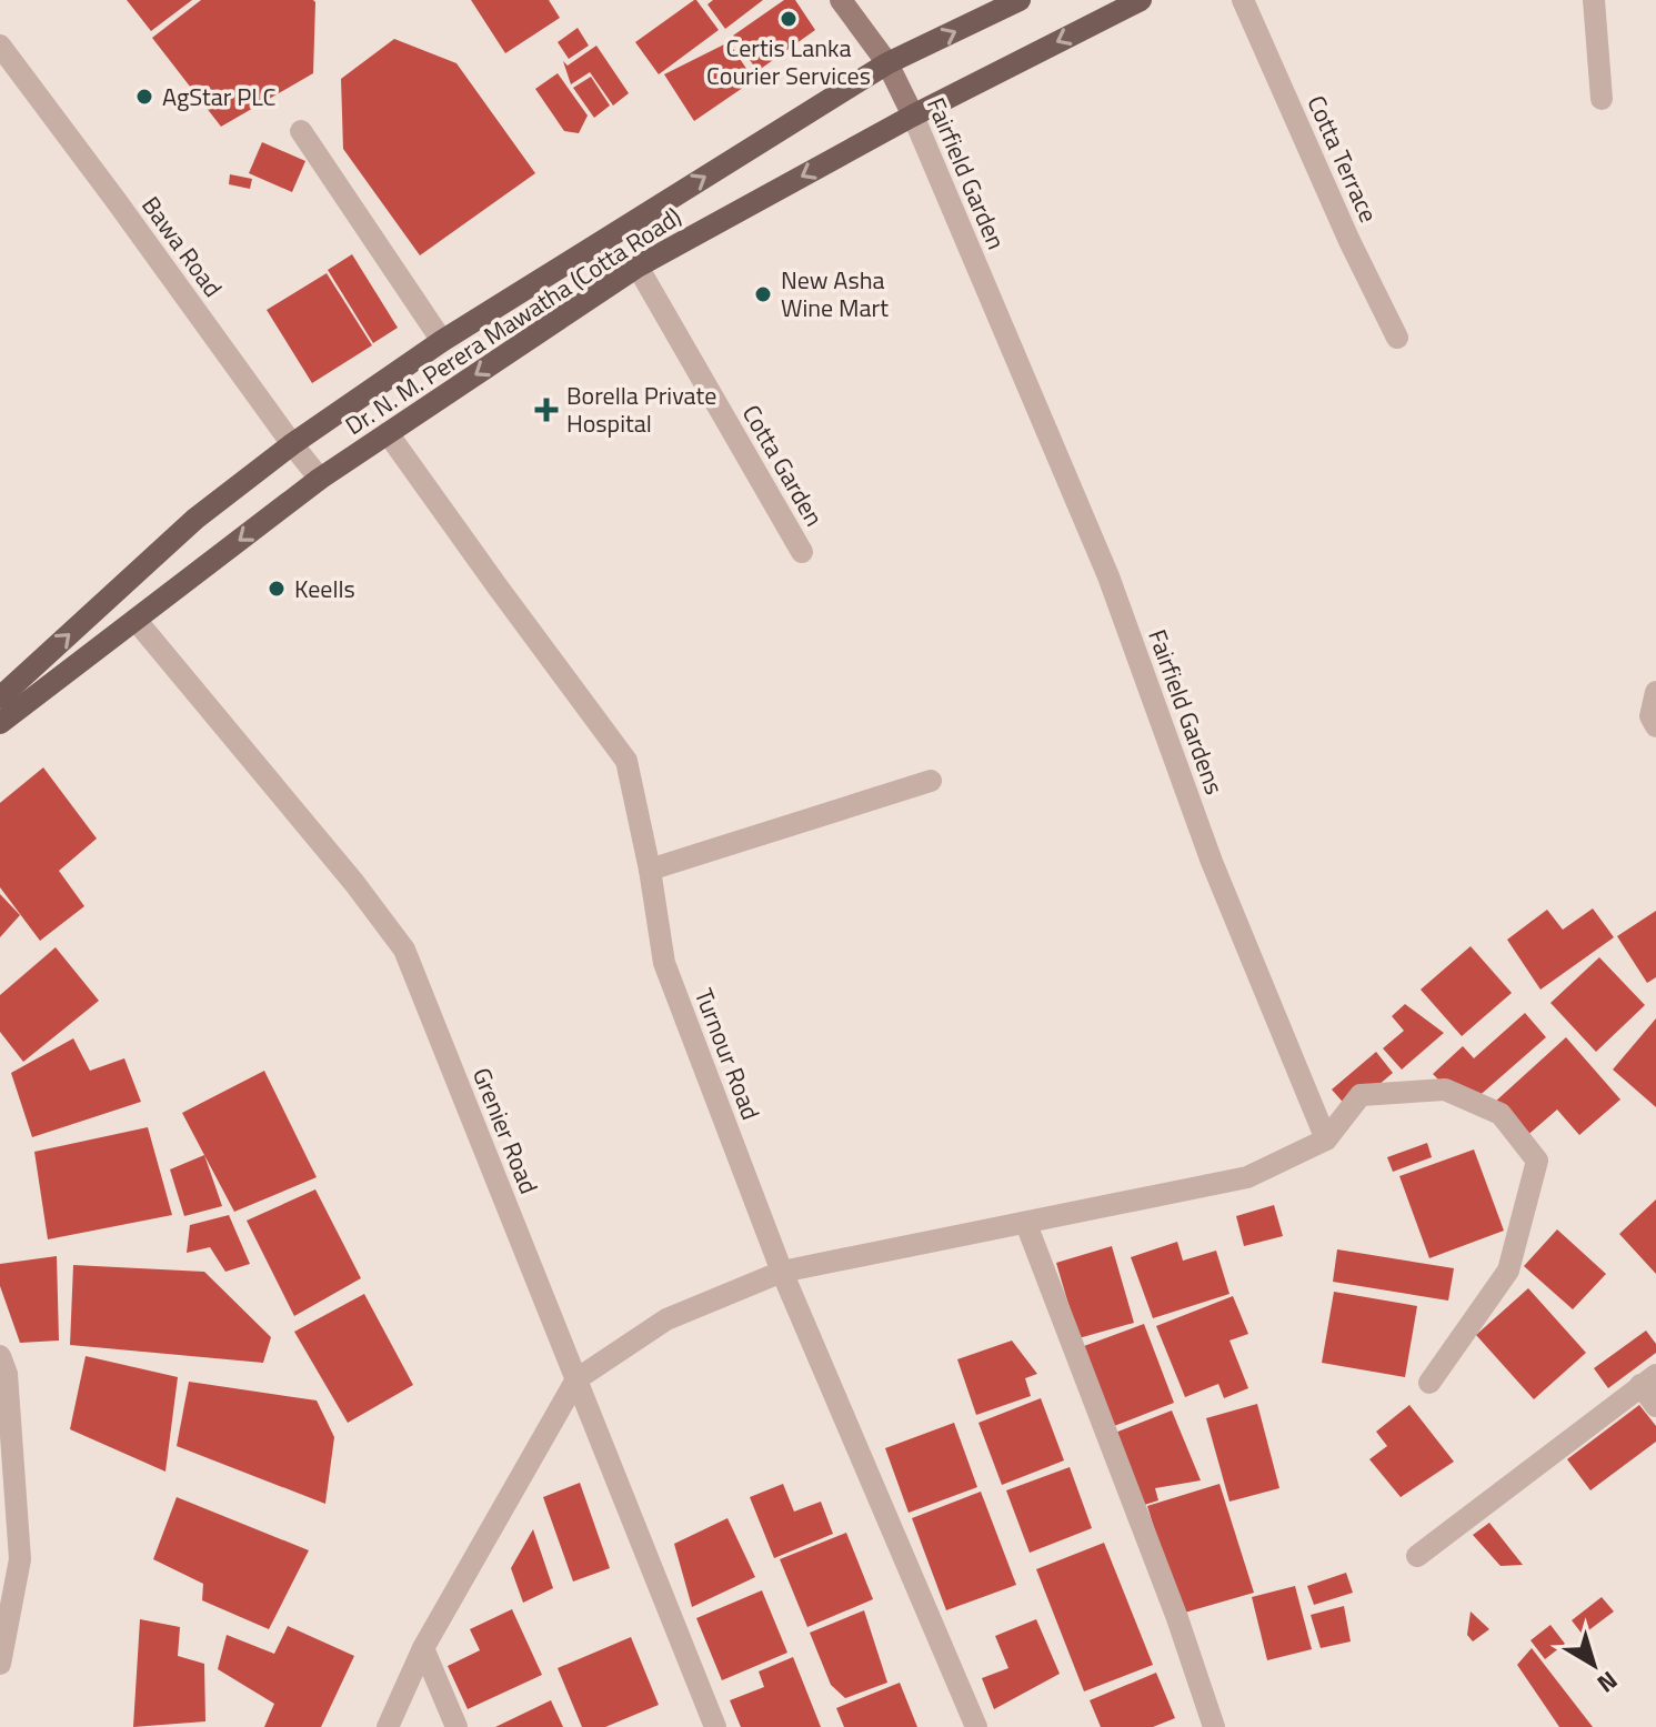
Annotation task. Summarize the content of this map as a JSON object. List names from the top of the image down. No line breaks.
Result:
{"streets":{"main road":["Dr. N. M. Perera Mawatha (Cotta Road)"],"street":["Cotta Terrace","Fairfield Garden","Bawa Road","Cotta Garden","Fairfield Gardens","Turnour Road","Grenier Road"]},"crossings":[["Fairfield Garden","Dr. N. M. Perera Mawatha (Cotta Road)"],["Fairfield Garden","Fairfield Gardens"],["Bawa Road","Dr. N. M. Perera Mawatha (Cotta Road)"],["Dr. N. M. Perera Mawatha (Cotta Road)","Cotta Garden"],["Dr. N. M. Perera Mawatha (Cotta Road)","Turnour Road"],["Dr. N. M. Perera Mawatha (Cotta Road)","Grenier Road"]],"places":{"other":["Certis Lanka Courier Services","AgStar PLC","New Asha Wine Mart","Keells"],"health":["Borella Private Hospital"]},"north":"bottom right"}
